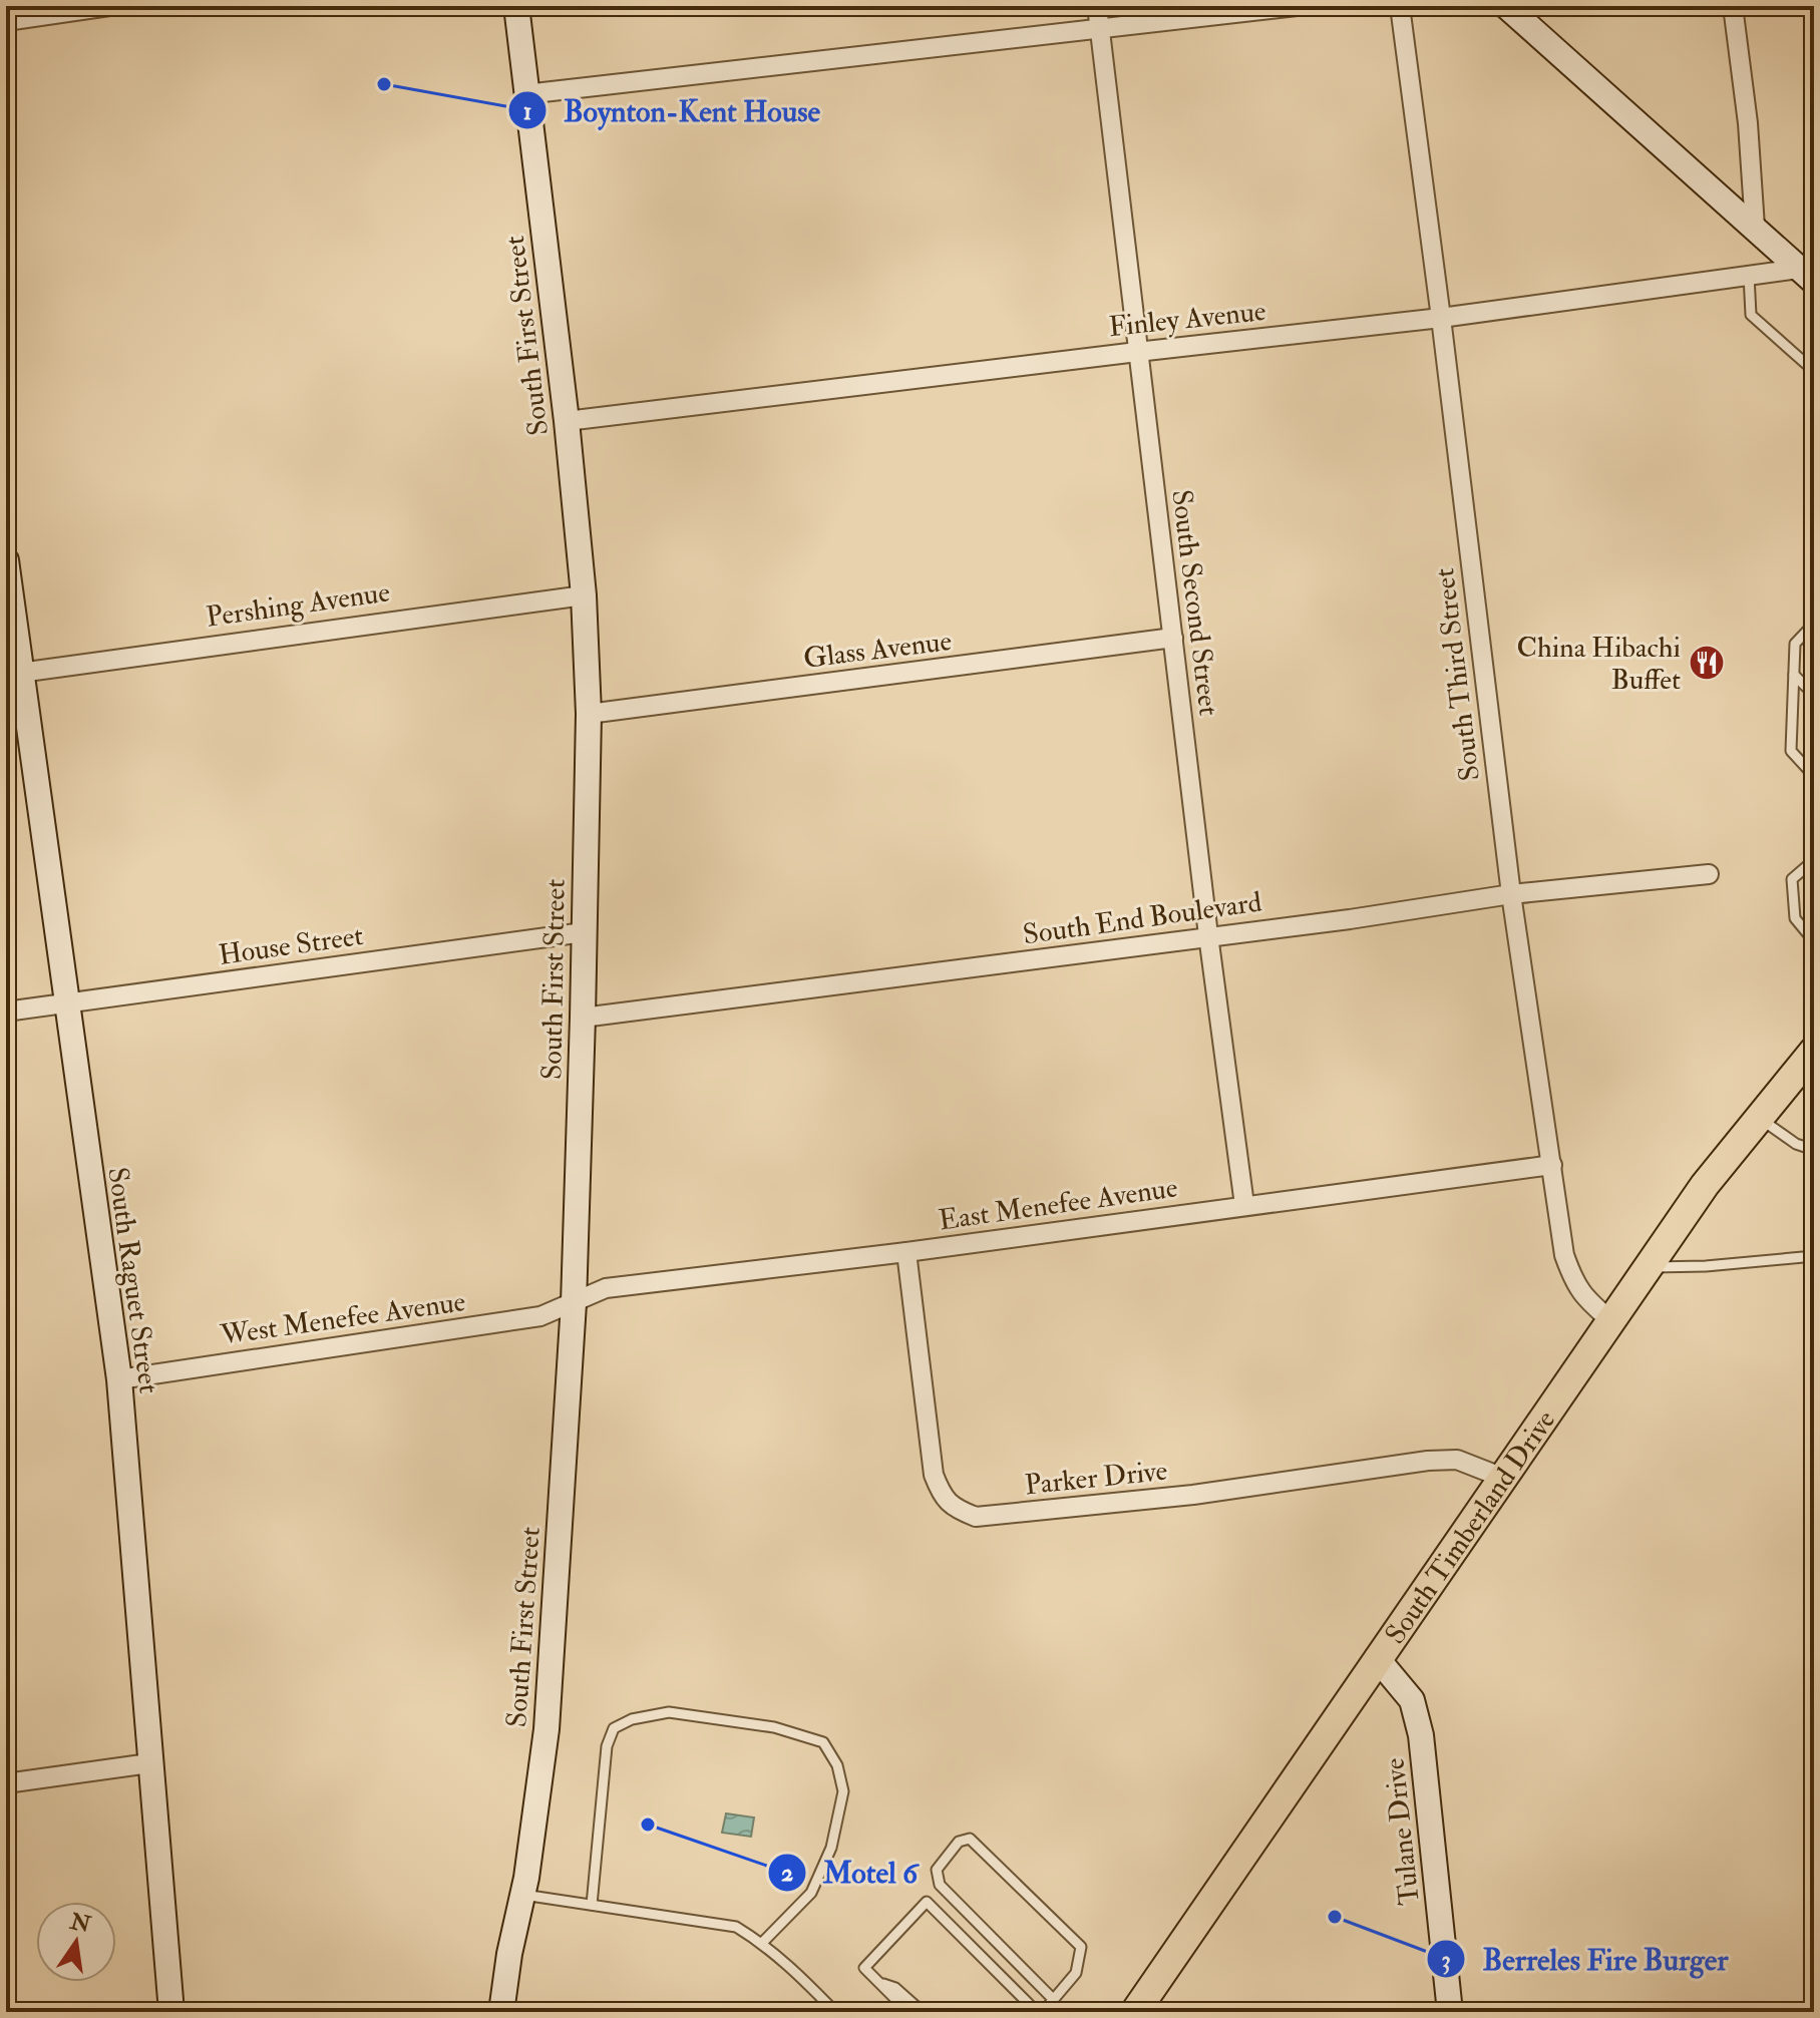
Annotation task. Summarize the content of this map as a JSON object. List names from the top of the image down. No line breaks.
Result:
{"streets":{"main road":["South Timberland Drive"],"street":["Finley Avenue","South First Street","South Second Street","Pershing Avenue","Glass Avenue","South Third Street","South End Boulevard","House Street","East Menefee Avenue","South Raguet Street","West Menefee Avenue","Parker Drive","Tulane Drive"]},"crossings":[["Finley Avenue","South First Street"],["Finley Avenue","South Second Street"],["Finley Avenue","South Third Street"],["South First Street","Pershing Avenue"],["South First Street","Glass Avenue"],["South First Street","South End Boulevard"],["South First Street","House Street"],["South First Street","East Menefee Avenue"],["South First Street","West Menefee Avenue"],["South Second Street","Glass Avenue"],["South Second Street","South End Boulevard"],["South Second Street","East Menefee Avenue"],["Pershing Avenue","South Raguet Street"],["South Third Street","South End Boulevard"],["South Third Street","East Menefee Avenue"],["South Third Street","South Timberland Drive"],["House Street","South Raguet Street"],["East Menefee Avenue","West Menefee Avenue"],["East Menefee Avenue","Parker Drive"],["South Raguet Street","West Menefee Avenue"],["Parker Drive","South Timberland Drive"],["South Timberland Drive","Tulane Drive"]],"places":{"other":["Boynton-Kent House","Motel 6","Berreles Fire Burger"],"restaurant":["China Hibachi Buffet"]},"north":"top"}
